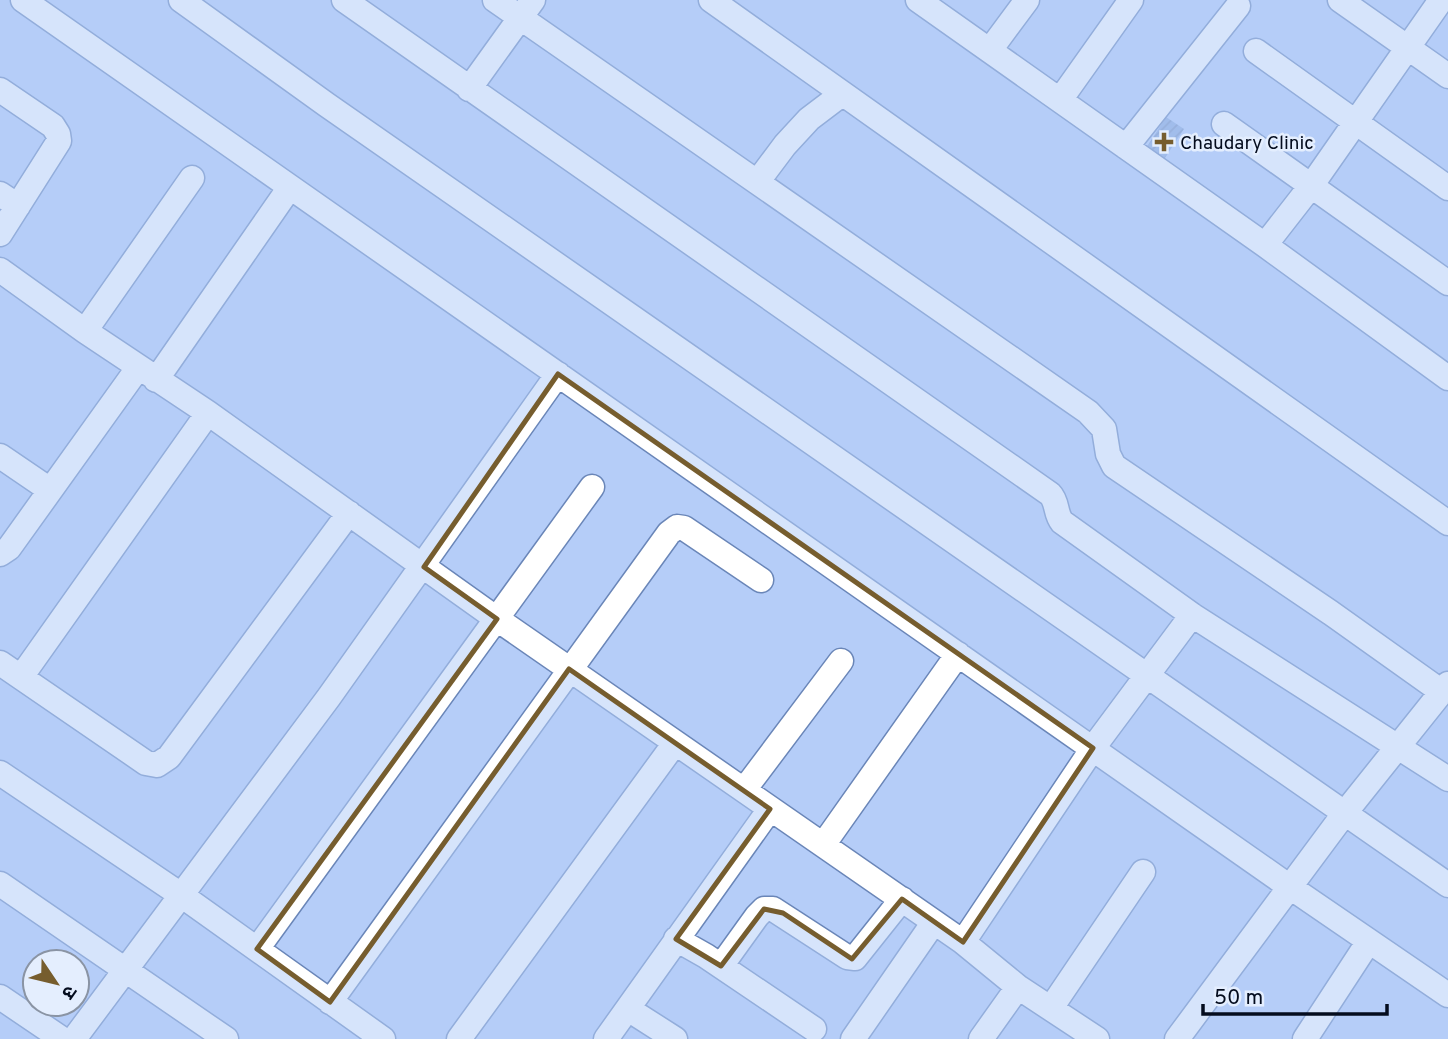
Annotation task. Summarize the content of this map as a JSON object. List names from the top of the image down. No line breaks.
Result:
{"places":{"health":["Chaudary Clinic"]},"scale_bar":"50 m","north":"bottom right"}
